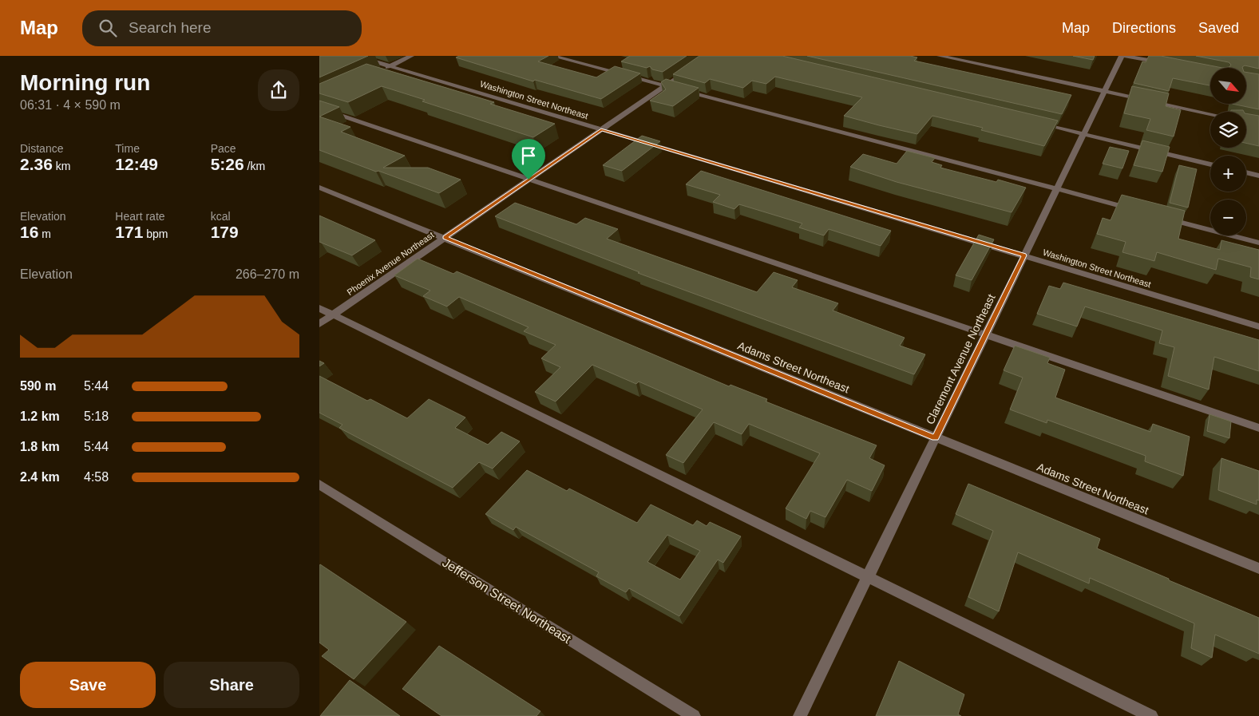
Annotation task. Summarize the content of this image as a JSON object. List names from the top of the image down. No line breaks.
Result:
{"streets":{"street":["Washington Street Northeast","Phoenix Avenue Northeast","Claremont Avenue Northeast","Adams Street Northeast","Jefferson Street Northeast"]},"crossings":[["Washington Street Northeast","Phoenix Avenue Northeast"],["Washington Street Northeast","Claremont Avenue Northeast"],["Phoenix Avenue Northeast","Adams Street Northeast"],["Claremont Avenue Northeast","Adams Street Northeast"]],"north":"bottom right","page":{"header":"Map","search":"Search here","nav":["Map","Directions","Saved"],"heading":["Morning run","06:31 · 4 × 590 m"],"map_buttons":["+","−"],"stats":[["Distance","2.36 km"],["Time","12:49"],["Pace","5:26 /km"],["Elevation","16 m"],["Heart rate","171 bpm"],["kcal","179"]],"chart":["Elevation","266–270 m"],"list":[{"name":"590 m","note":"5:44"},{"name":"1.2 km","note":"5:18"},{"name":"1.8 km","note":"5:44"},{"name":"2.4 km","note":"4:58"}],"buttons":["Save","Share"]}}
